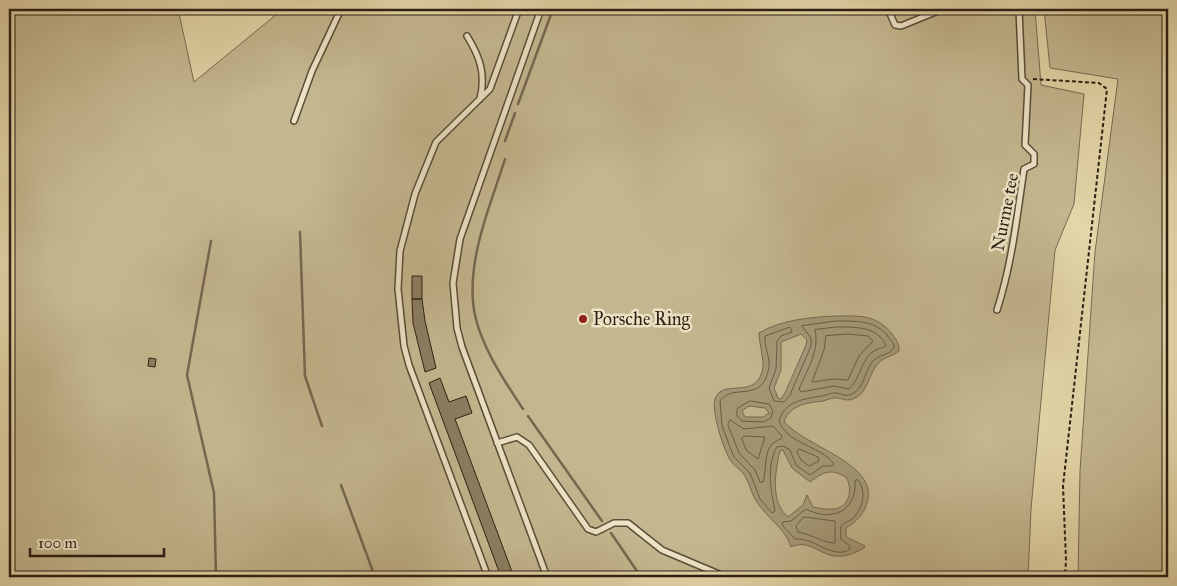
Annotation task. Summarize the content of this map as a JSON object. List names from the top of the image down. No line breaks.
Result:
{"streets":{"lane":["Nurme tee"]},"places":["Porsche Ring"],"scale_bar":"100 m"}
